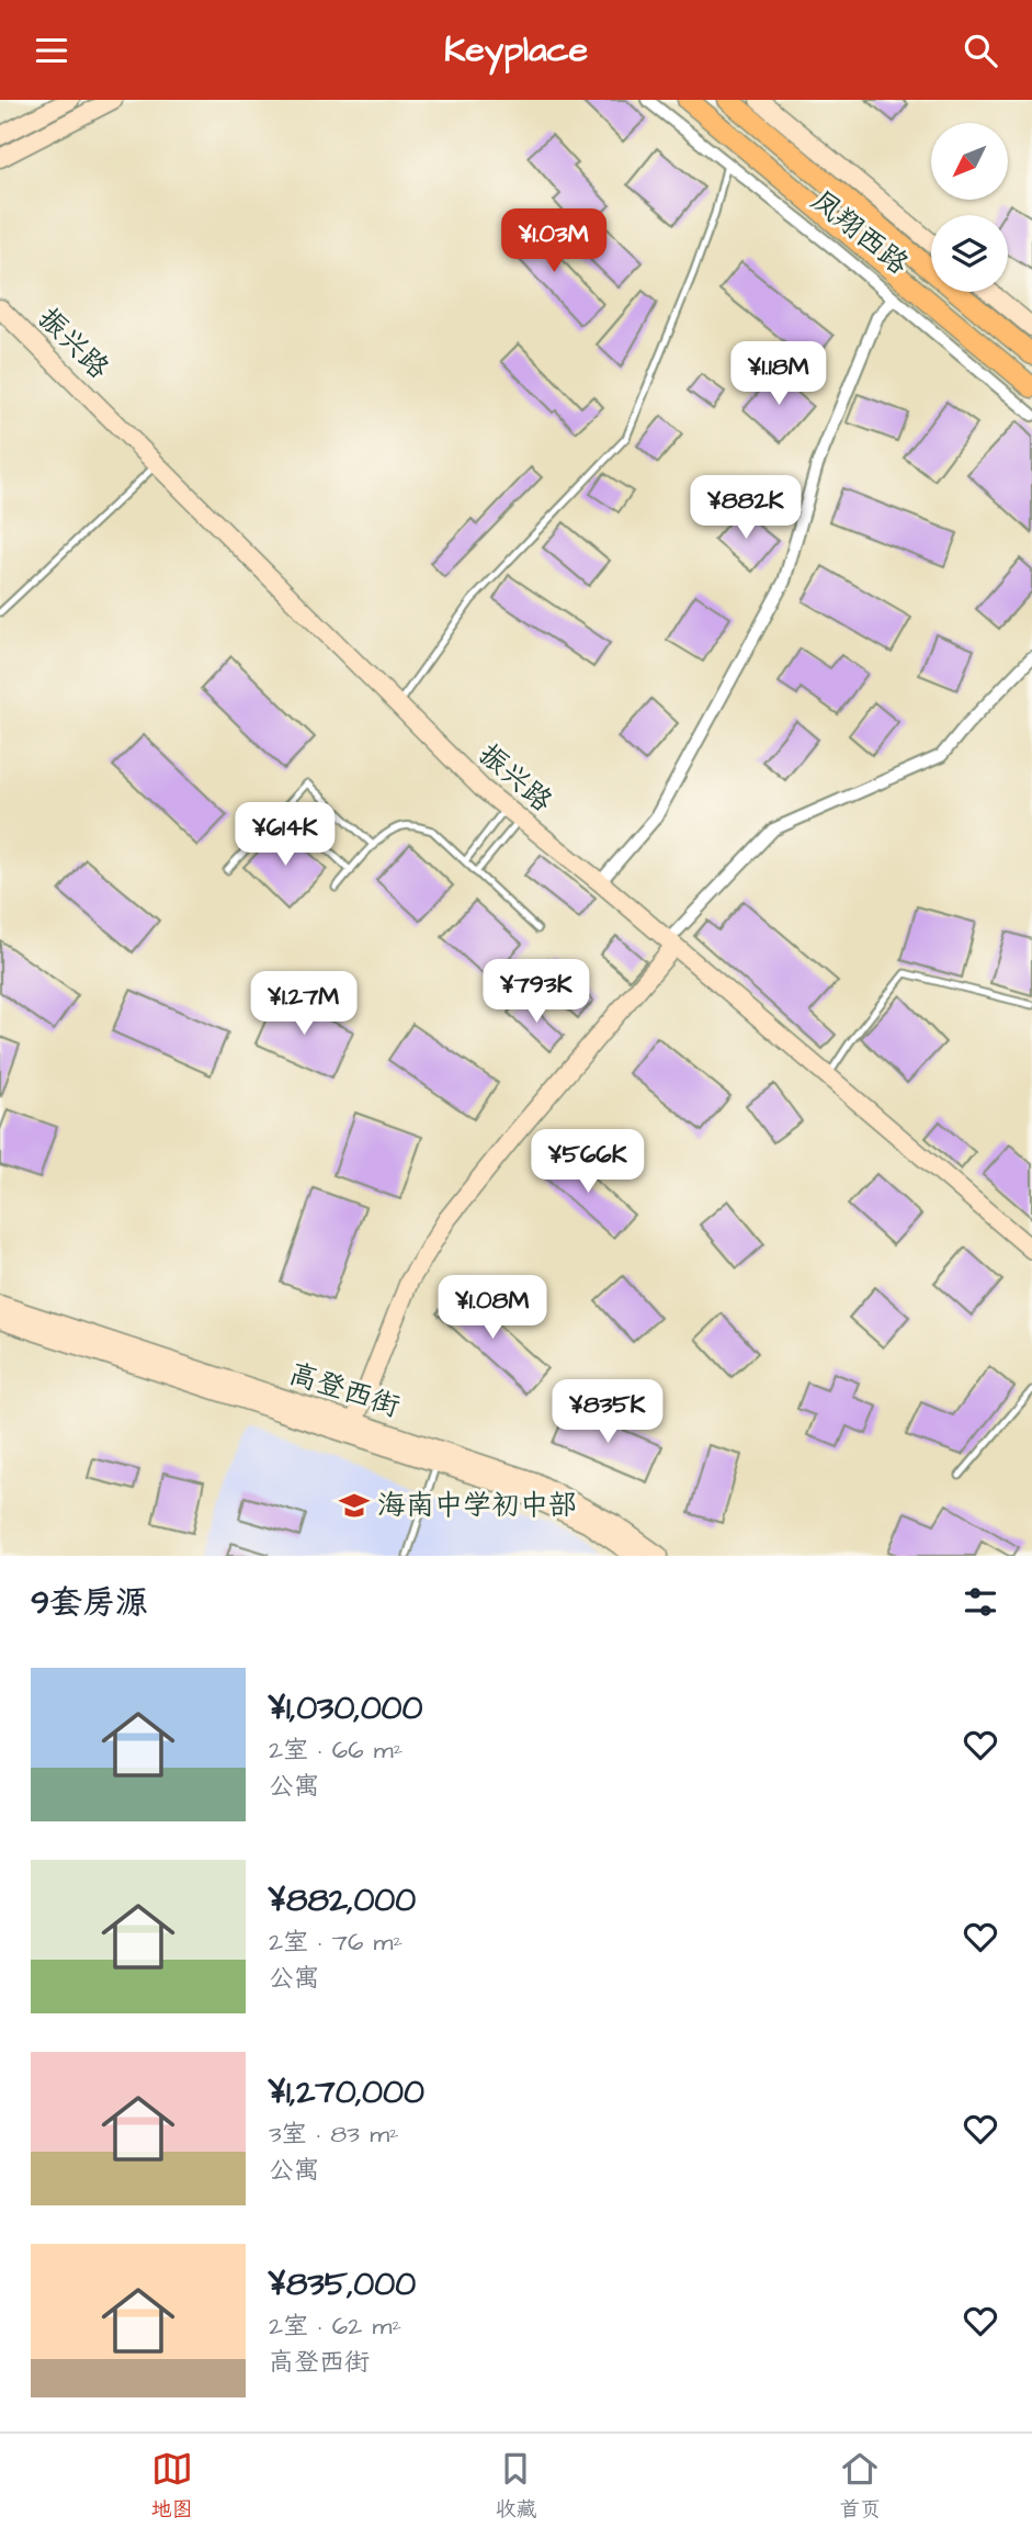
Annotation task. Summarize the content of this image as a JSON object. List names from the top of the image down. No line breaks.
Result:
{"streets":{"main road":["凤翔西路"],"street":["振兴路","高登西街"]},"places":{"school or university":["海南中学初中部"]},"north":"bottom left","page":{"header":"Keyplace","price":["¥1.03M","¥1.18M","¥882K","¥614K","¥793K","¥1.27M","¥566K","¥1.08M","¥835K"],"heading":"9套房源","list":[{"name":"¥1,030,000","note":"2室 · 66 m² · 公寓"},{"name":"¥882,000","note":"2室 · 76 m² · 公寓"},{"name":"¥1,270,000","note":"3室 · 83 m² · 公寓"},{"name":"¥835,000","note":"2室 · 62 m² · 高登西街"}],"tabs":["地图","收藏","首页"]}}
